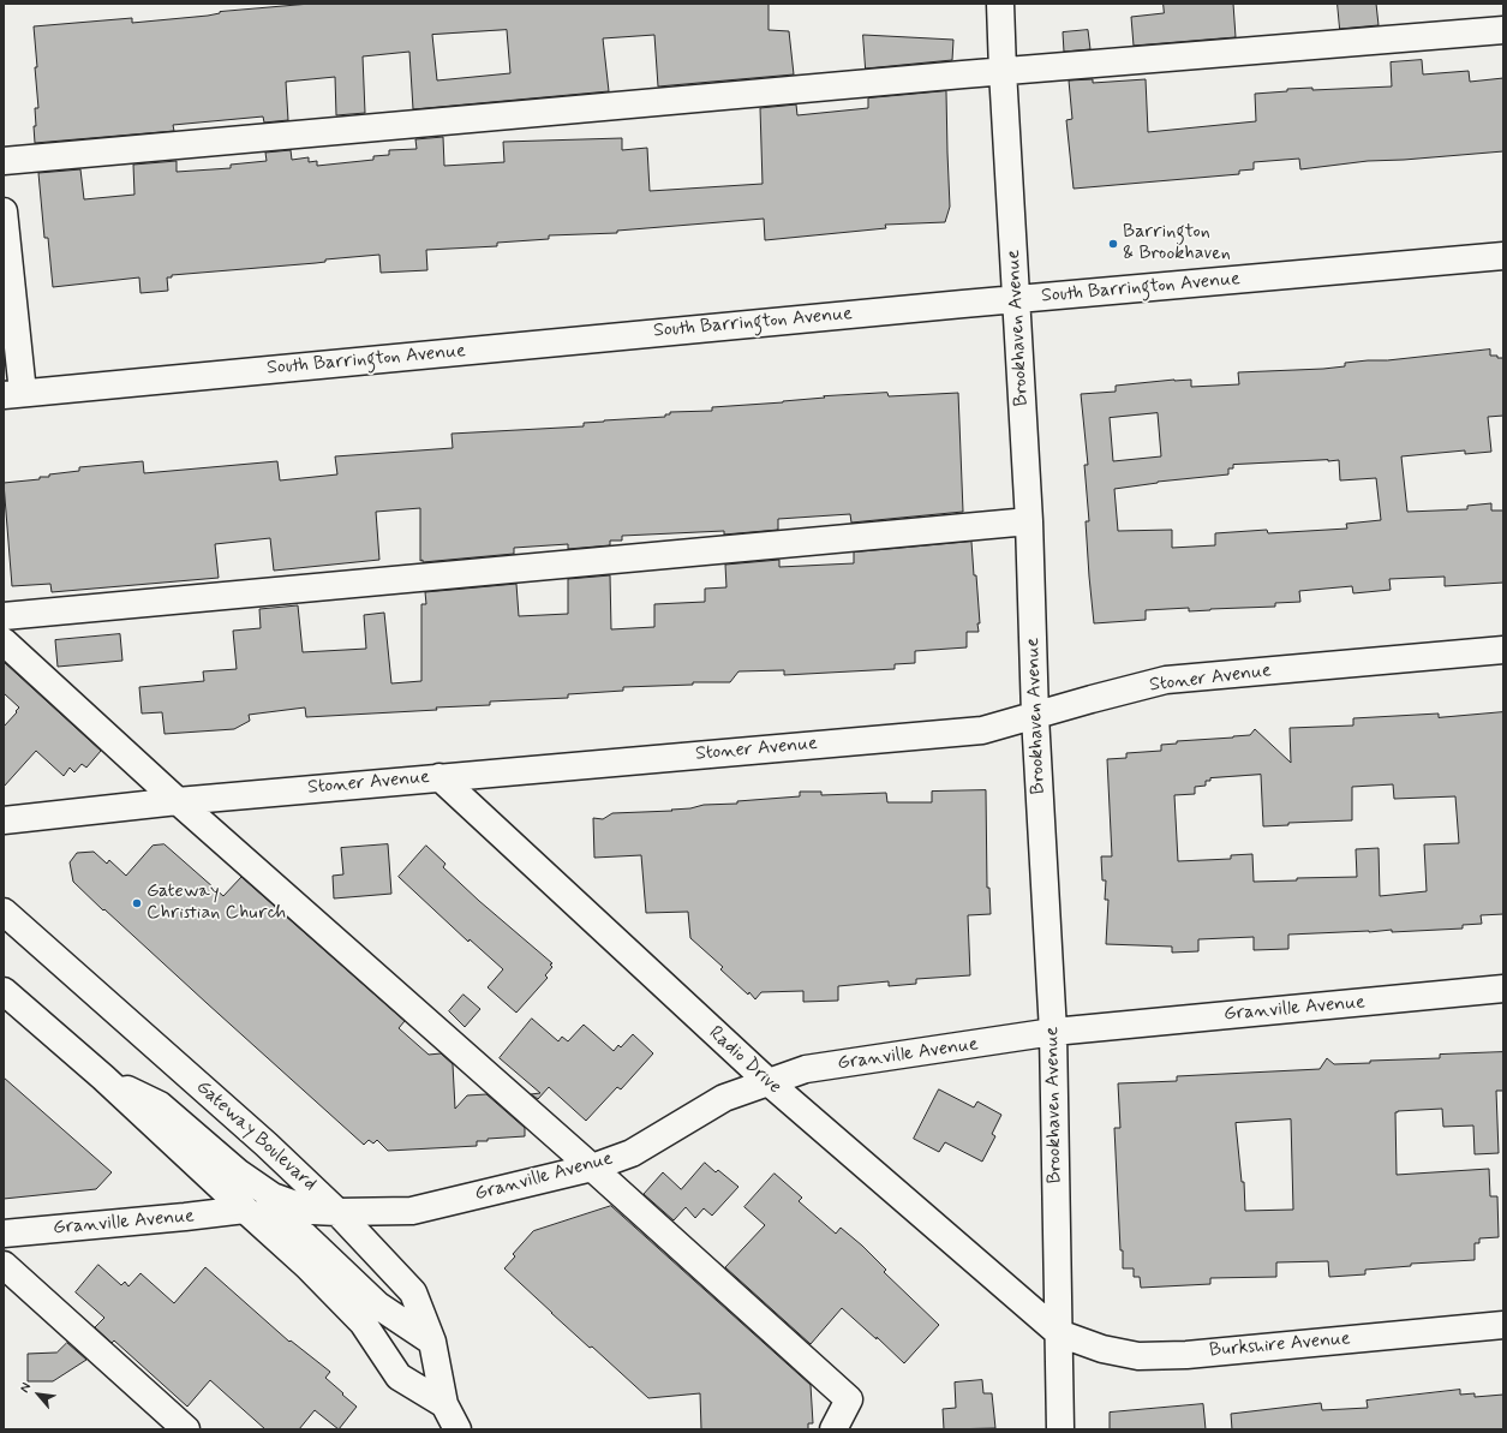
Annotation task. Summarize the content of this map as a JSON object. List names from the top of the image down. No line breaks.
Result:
{"streets":{"street":["South Barrington Avenue","Brookhaven Avenue","Stoner Avenue","Granville Avenue","Radio Drive","Gateway Boulevard","Burkshire Avenue"]},"crossings":[["South Barrington Avenue","Brookhaven Avenue"],["Brookhaven Avenue","Stoner Avenue"],["Brookhaven Avenue","Granville Avenue"],["Brookhaven Avenue","Radio Drive"],["Brookhaven Avenue","Burkshire Avenue"],["Stoner Avenue","Radio Drive"],["Granville Avenue","Radio Drive"],["Granville Avenue","Gateway Boulevard"],["Radio Drive","Burkshire Avenue"]],"places":["Barrington & Brookhaven","Gateway Christian Church"],"north":"top left"}
